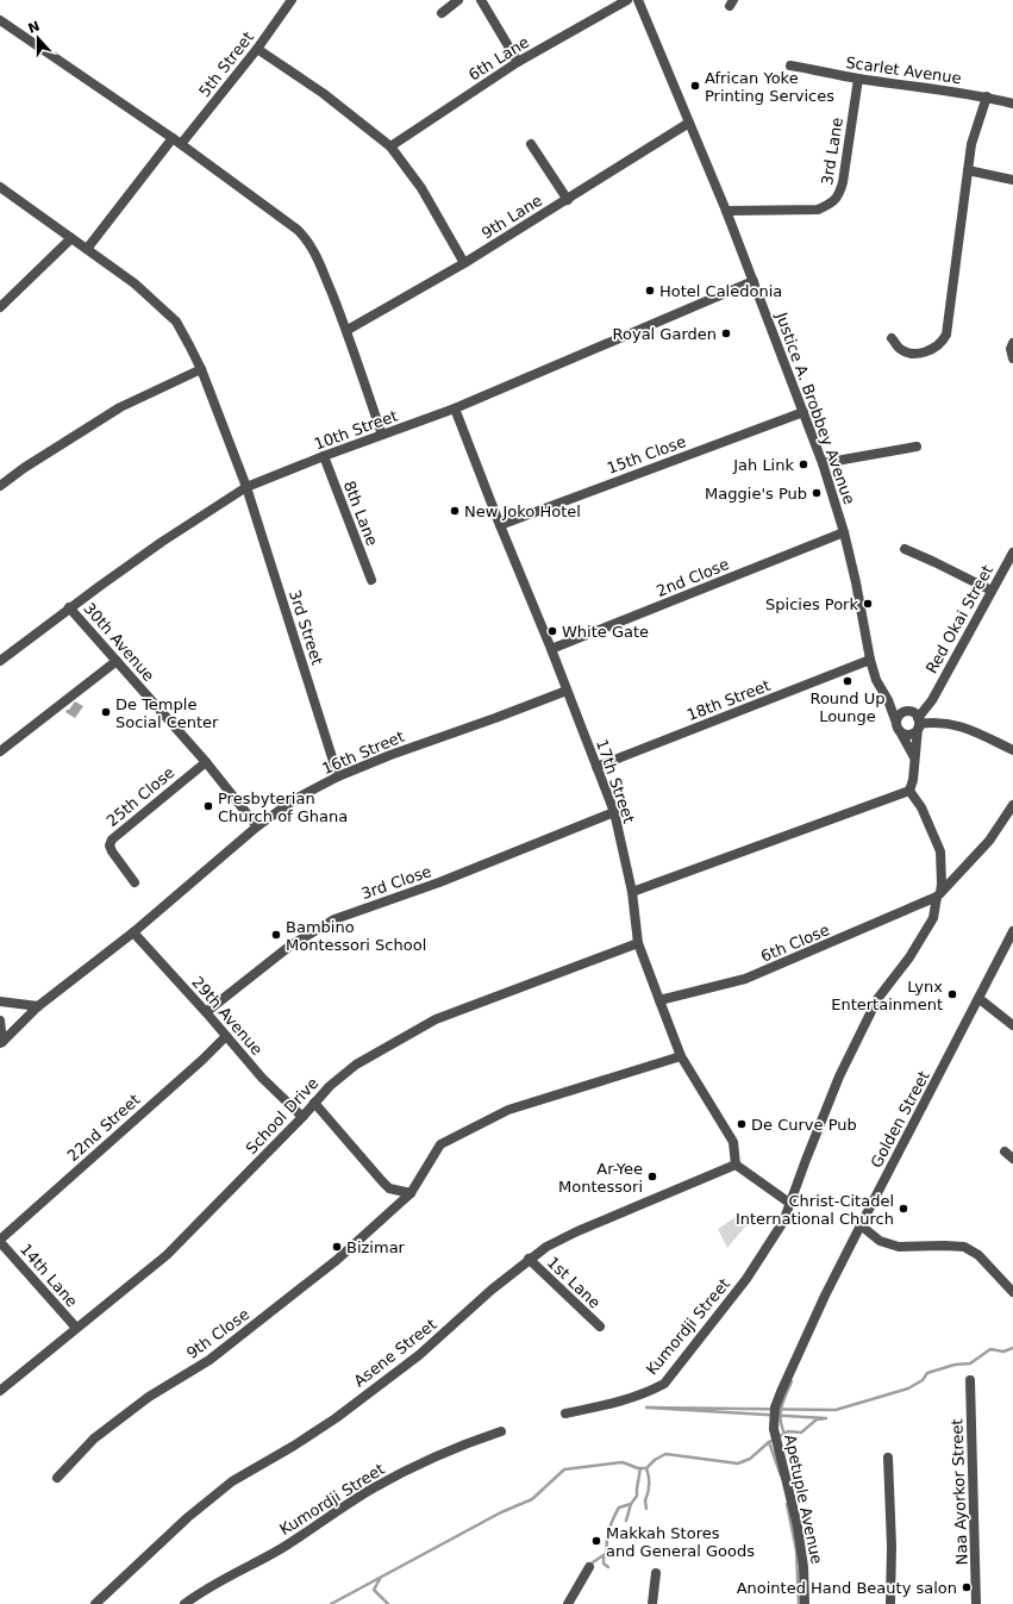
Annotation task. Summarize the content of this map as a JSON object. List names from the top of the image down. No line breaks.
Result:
{"streets":{"street":["6th Lane","5th Street","Scarlet Avenue","3rd Lane","9th Lane","Justice A. Brobbey Avenue","10th Street","15th Close","8th Lane","2nd Close","Red Okai Street","3rd Street","30th Avenue","18th Street","16th Street","17th Street","25th Close","3rd Close","6th Close","29th Avenue","School Drive","Golden Street","22nd Street","14th Lane","1st Lane","Kumordji Street","9th Close","Asene Street","Naa Ayorkor Street","Apetuple Avenue"]},"crossings":[["5th Street","3rd Street"],["Scarlet Avenue","3rd Lane"],["3rd Lane","Justice A. Brobbey Avenue"],["9th Lane","Justice A. Brobbey Avenue"],["Justice A. Brobbey Avenue","10th Street"],["Justice A. Brobbey Avenue","15th Close"],["Justice A. Brobbey Avenue","2nd Close"],["Justice A. Brobbey Avenue","Red Okai Street"],["Justice A. Brobbey Avenue","18th Street"],["10th Street","8th Lane"],["10th Street","3rd Street"],["10th Street","30th Avenue"],["10th Street","17th Street"],["15th Close","17th Street"],["2nd Close","17th Street"],["3rd Street","16th Street"],["30th Avenue","16th Street"],["30th Avenue","25th Close"],["18th Street","17th Street"],["16th Street","17th Street"],["16th Street","29th Avenue"],["17th Street","3rd Close"],["17th Street","6th Close"],["17th Street","School Drive"],["17th Street","9th Close"],["17th Street","Asene Street"],["3rd Close","29th Avenue"],["6th Close","Kumordji Street"],["29th Avenue","School Drive"],["29th Avenue","22nd Street"],["School Drive","14th Lane"],["Golden Street","Apetuple Avenue"],["22nd Street","14th Lane"],["1st Lane","Asene Street"]],"places":["African Yoke Printing Services","Hotel Caledonia","Royal Garden","Jah Link","Maggie's Pub","New Joko Hotel","Spicies Pork","White Gate","Round Up Lounge","De Temple Social Center","Presbyterian Church of Ghana","Bambino Montessori School","Lynx Entertainment","De Curve Pub","Ar-Yee Montessori","Christ-Citadel International Church","Bizimar","Makkah Stores and General Goods","Anointed Hand Beauty salon"],"north":"top"}
